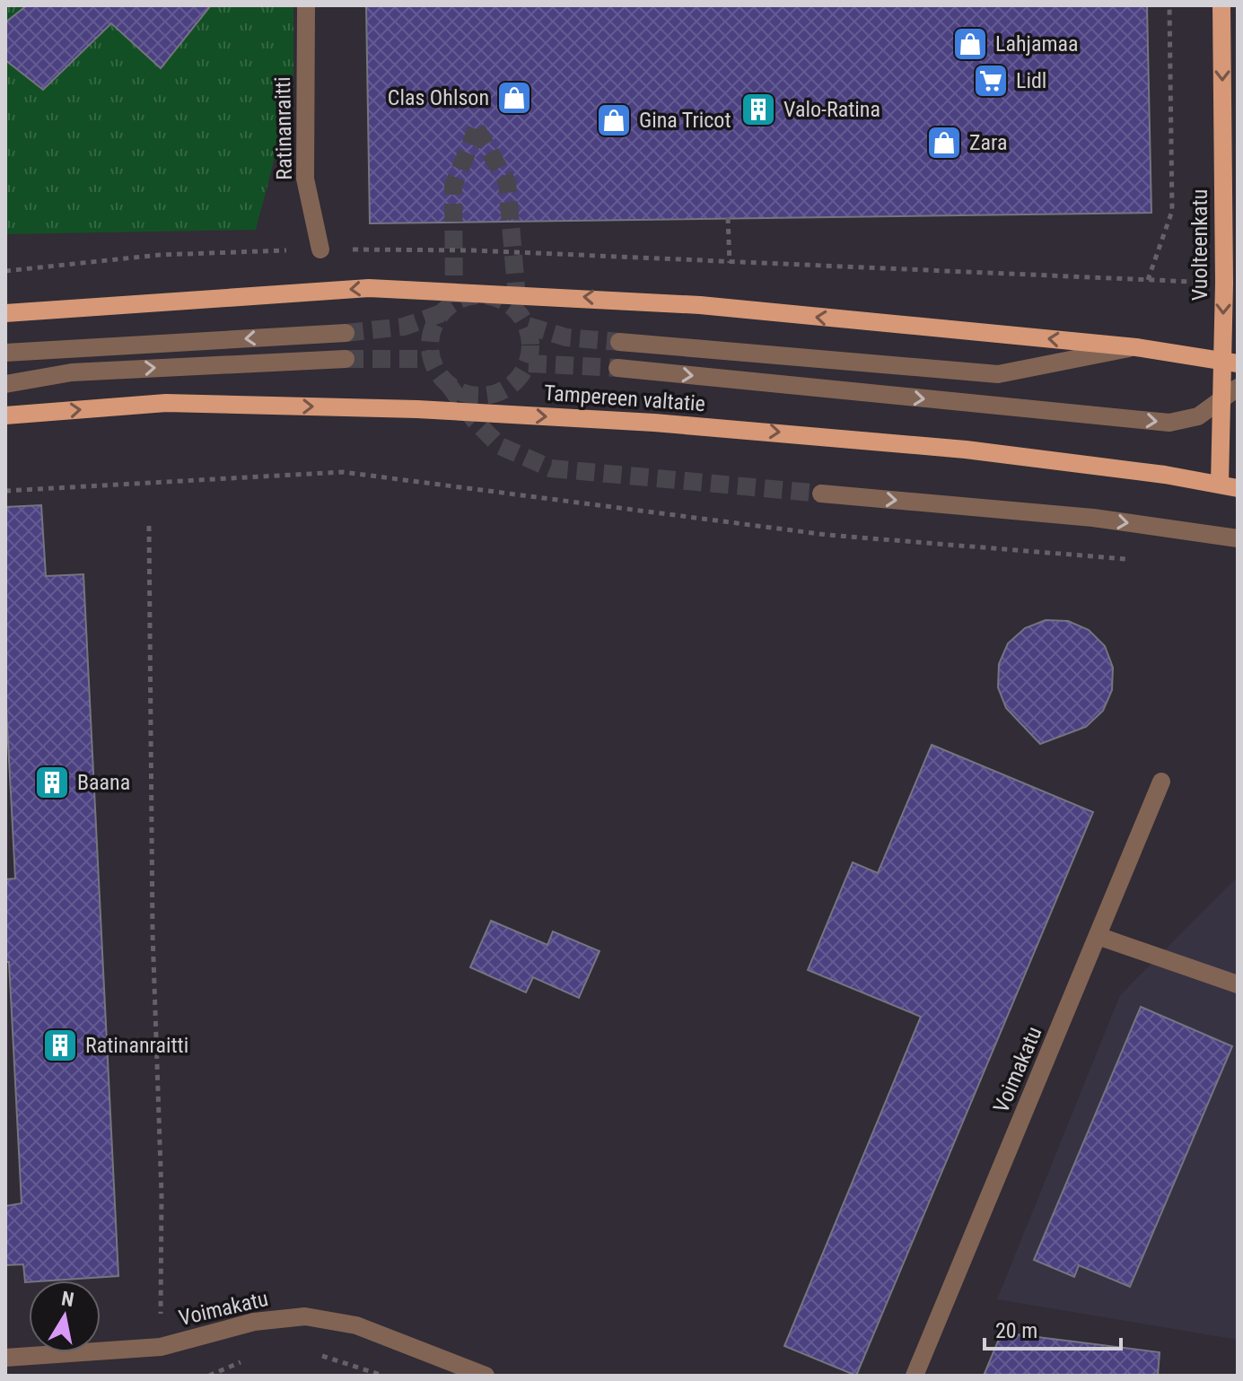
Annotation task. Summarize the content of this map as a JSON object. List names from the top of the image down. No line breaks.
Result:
{"streets":{"main road":["Vuolteenkatu","Tampereen valtatie"],"street":["Ratinanraitti","Voimakatu"]},"crossings":[["Vuolteenkatu","Tampereen valtatie"]],"one_way":["Vuolteenkatu"],"places":{"shop":["Lahjamaa","Clas Ohlson","Gina Tricot","Zara"],"supermarket":["Lidl"],"building":["Valo-Ratina","Baana","Ratinanraitti"]},"scale_bar":"20 m","north":"top"}
